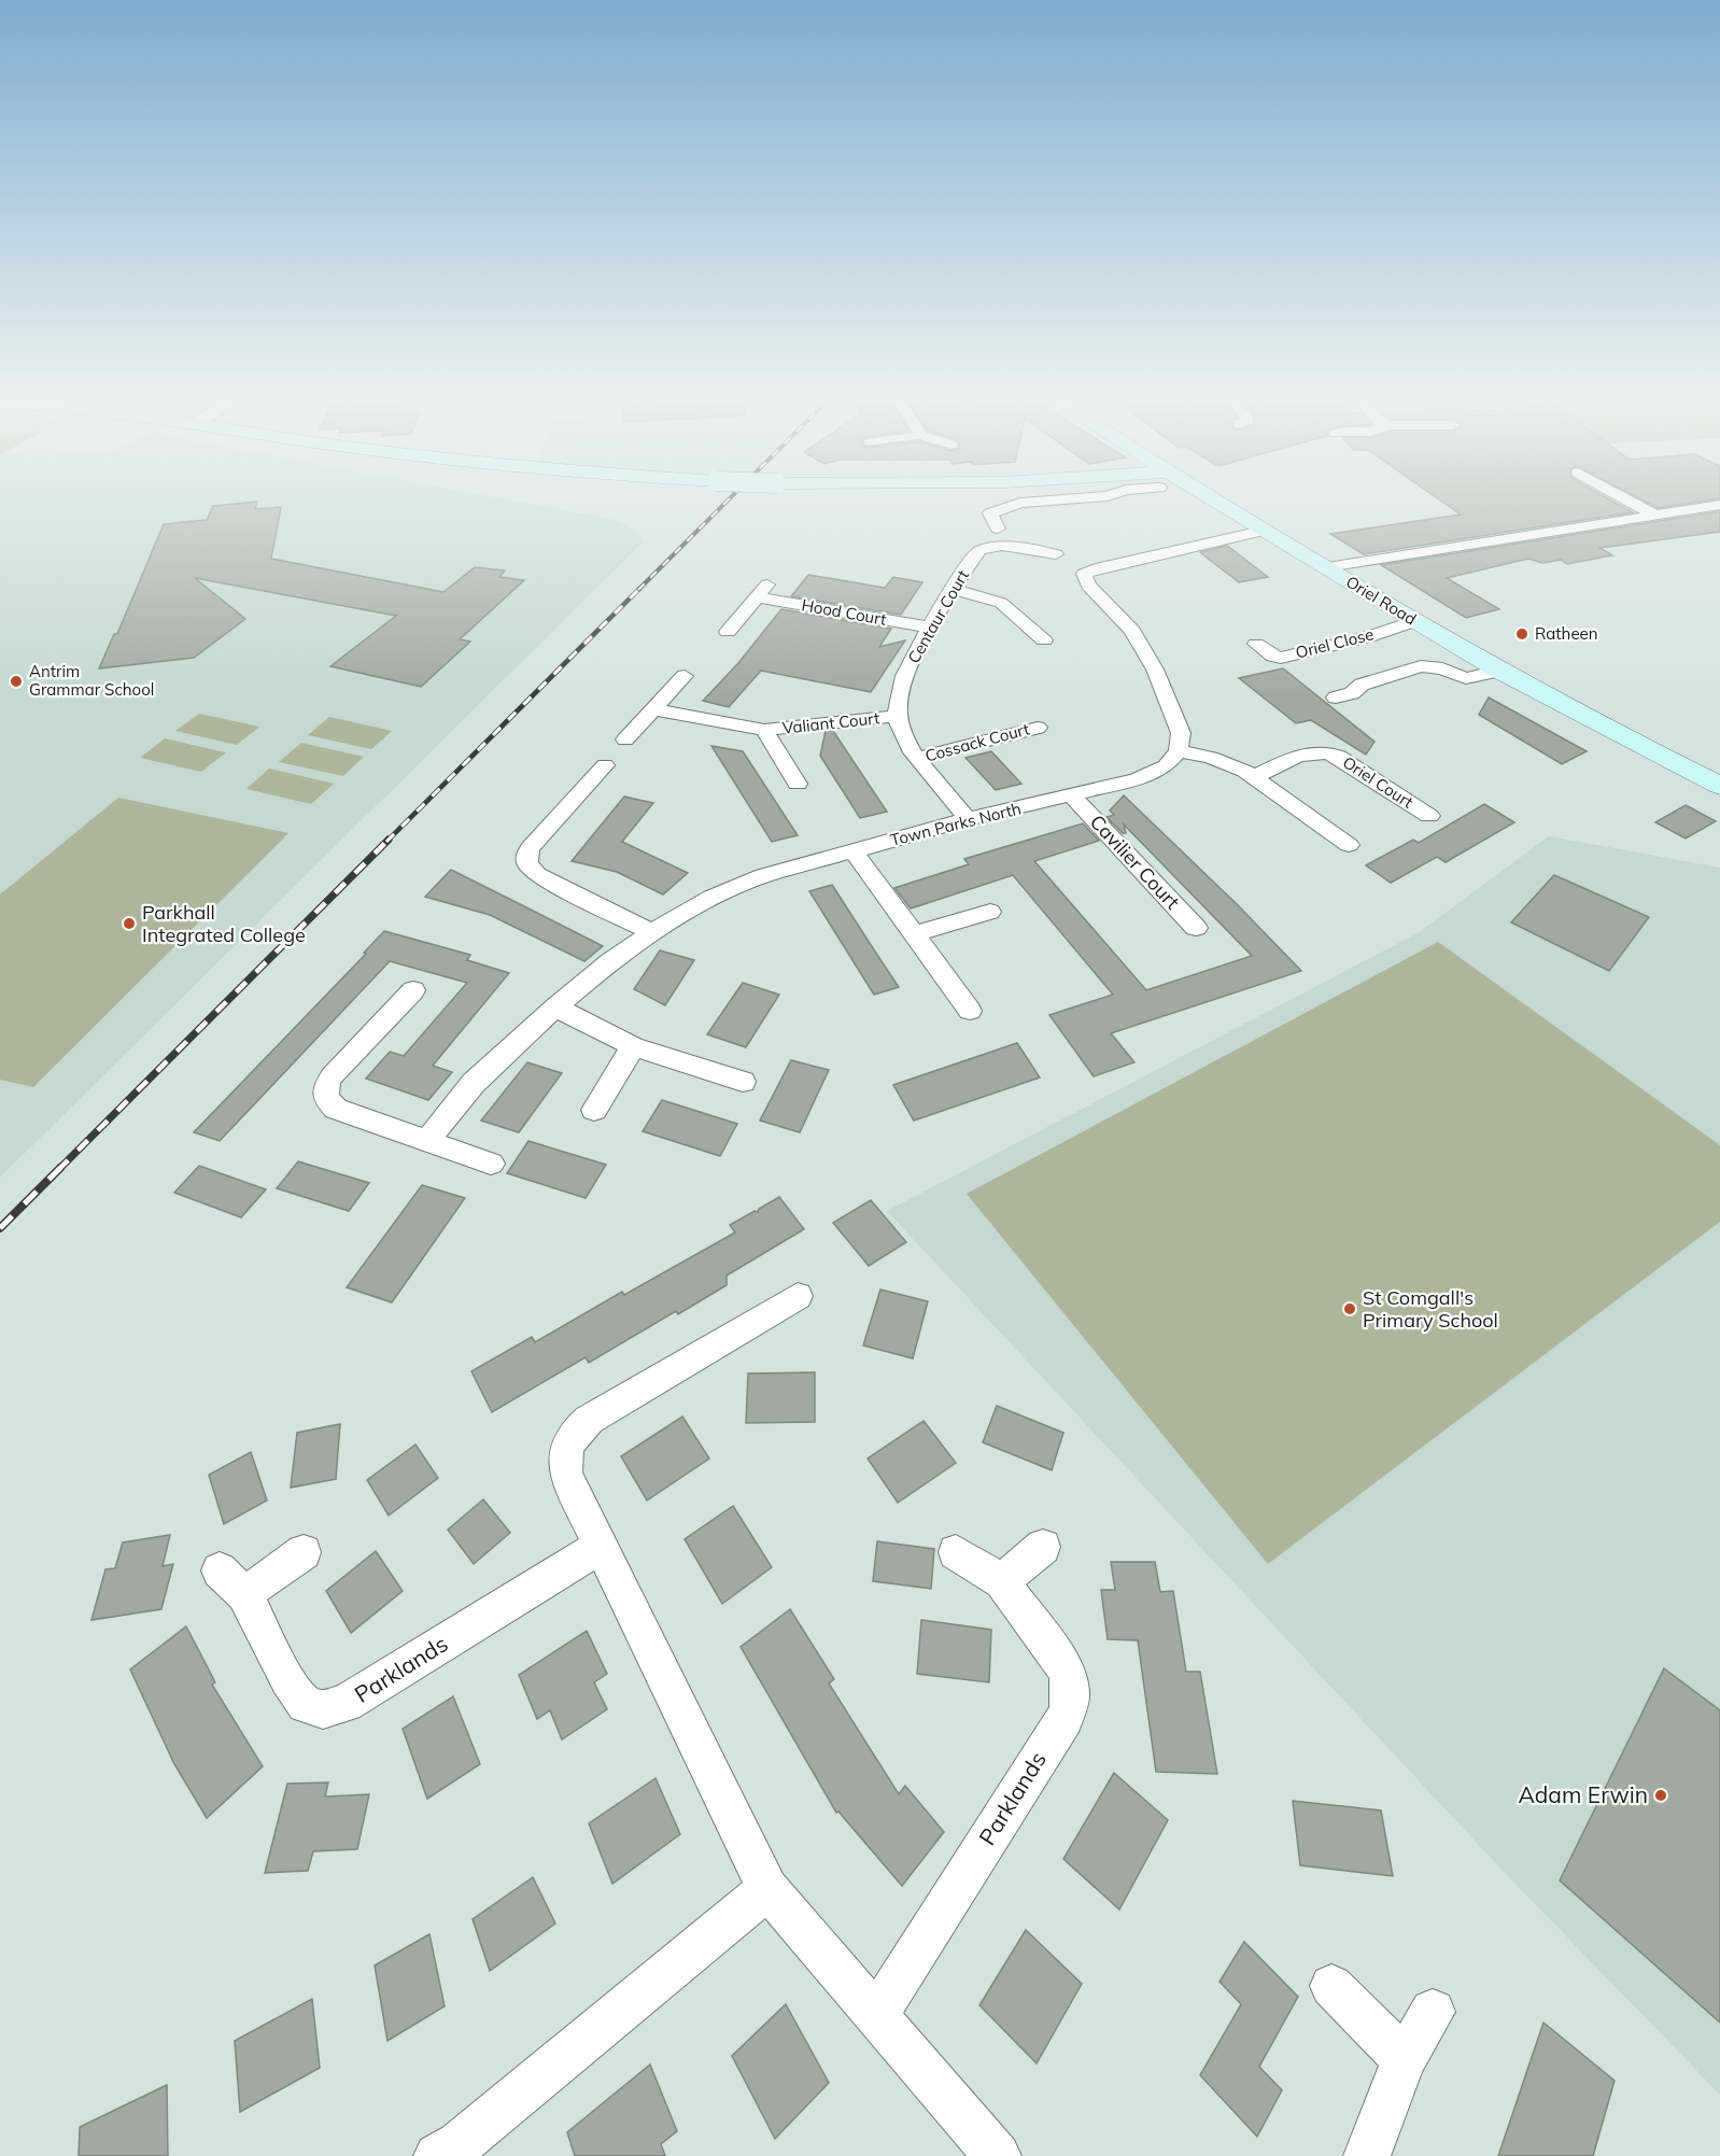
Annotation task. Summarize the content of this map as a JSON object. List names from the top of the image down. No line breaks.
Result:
{"streets":{"street":["Oriel Road","Hood Court","Centaur Court","Oriel Close","Valiant Court","Cossack Court","Oriel Court","Town Parks North","Cavilier Court","Parklands"]},"crossings":[["Oriel Road","Oriel Close"],["Hood Court","Centaur Court"],["Centaur Court","Valiant Court"],["Town Parks North","Cavilier Court"]],"places":["Ratheen","Antrim Grammar School","Parkhall Integrated College","St Comgall's Primary School","Adam Erwin"]}
